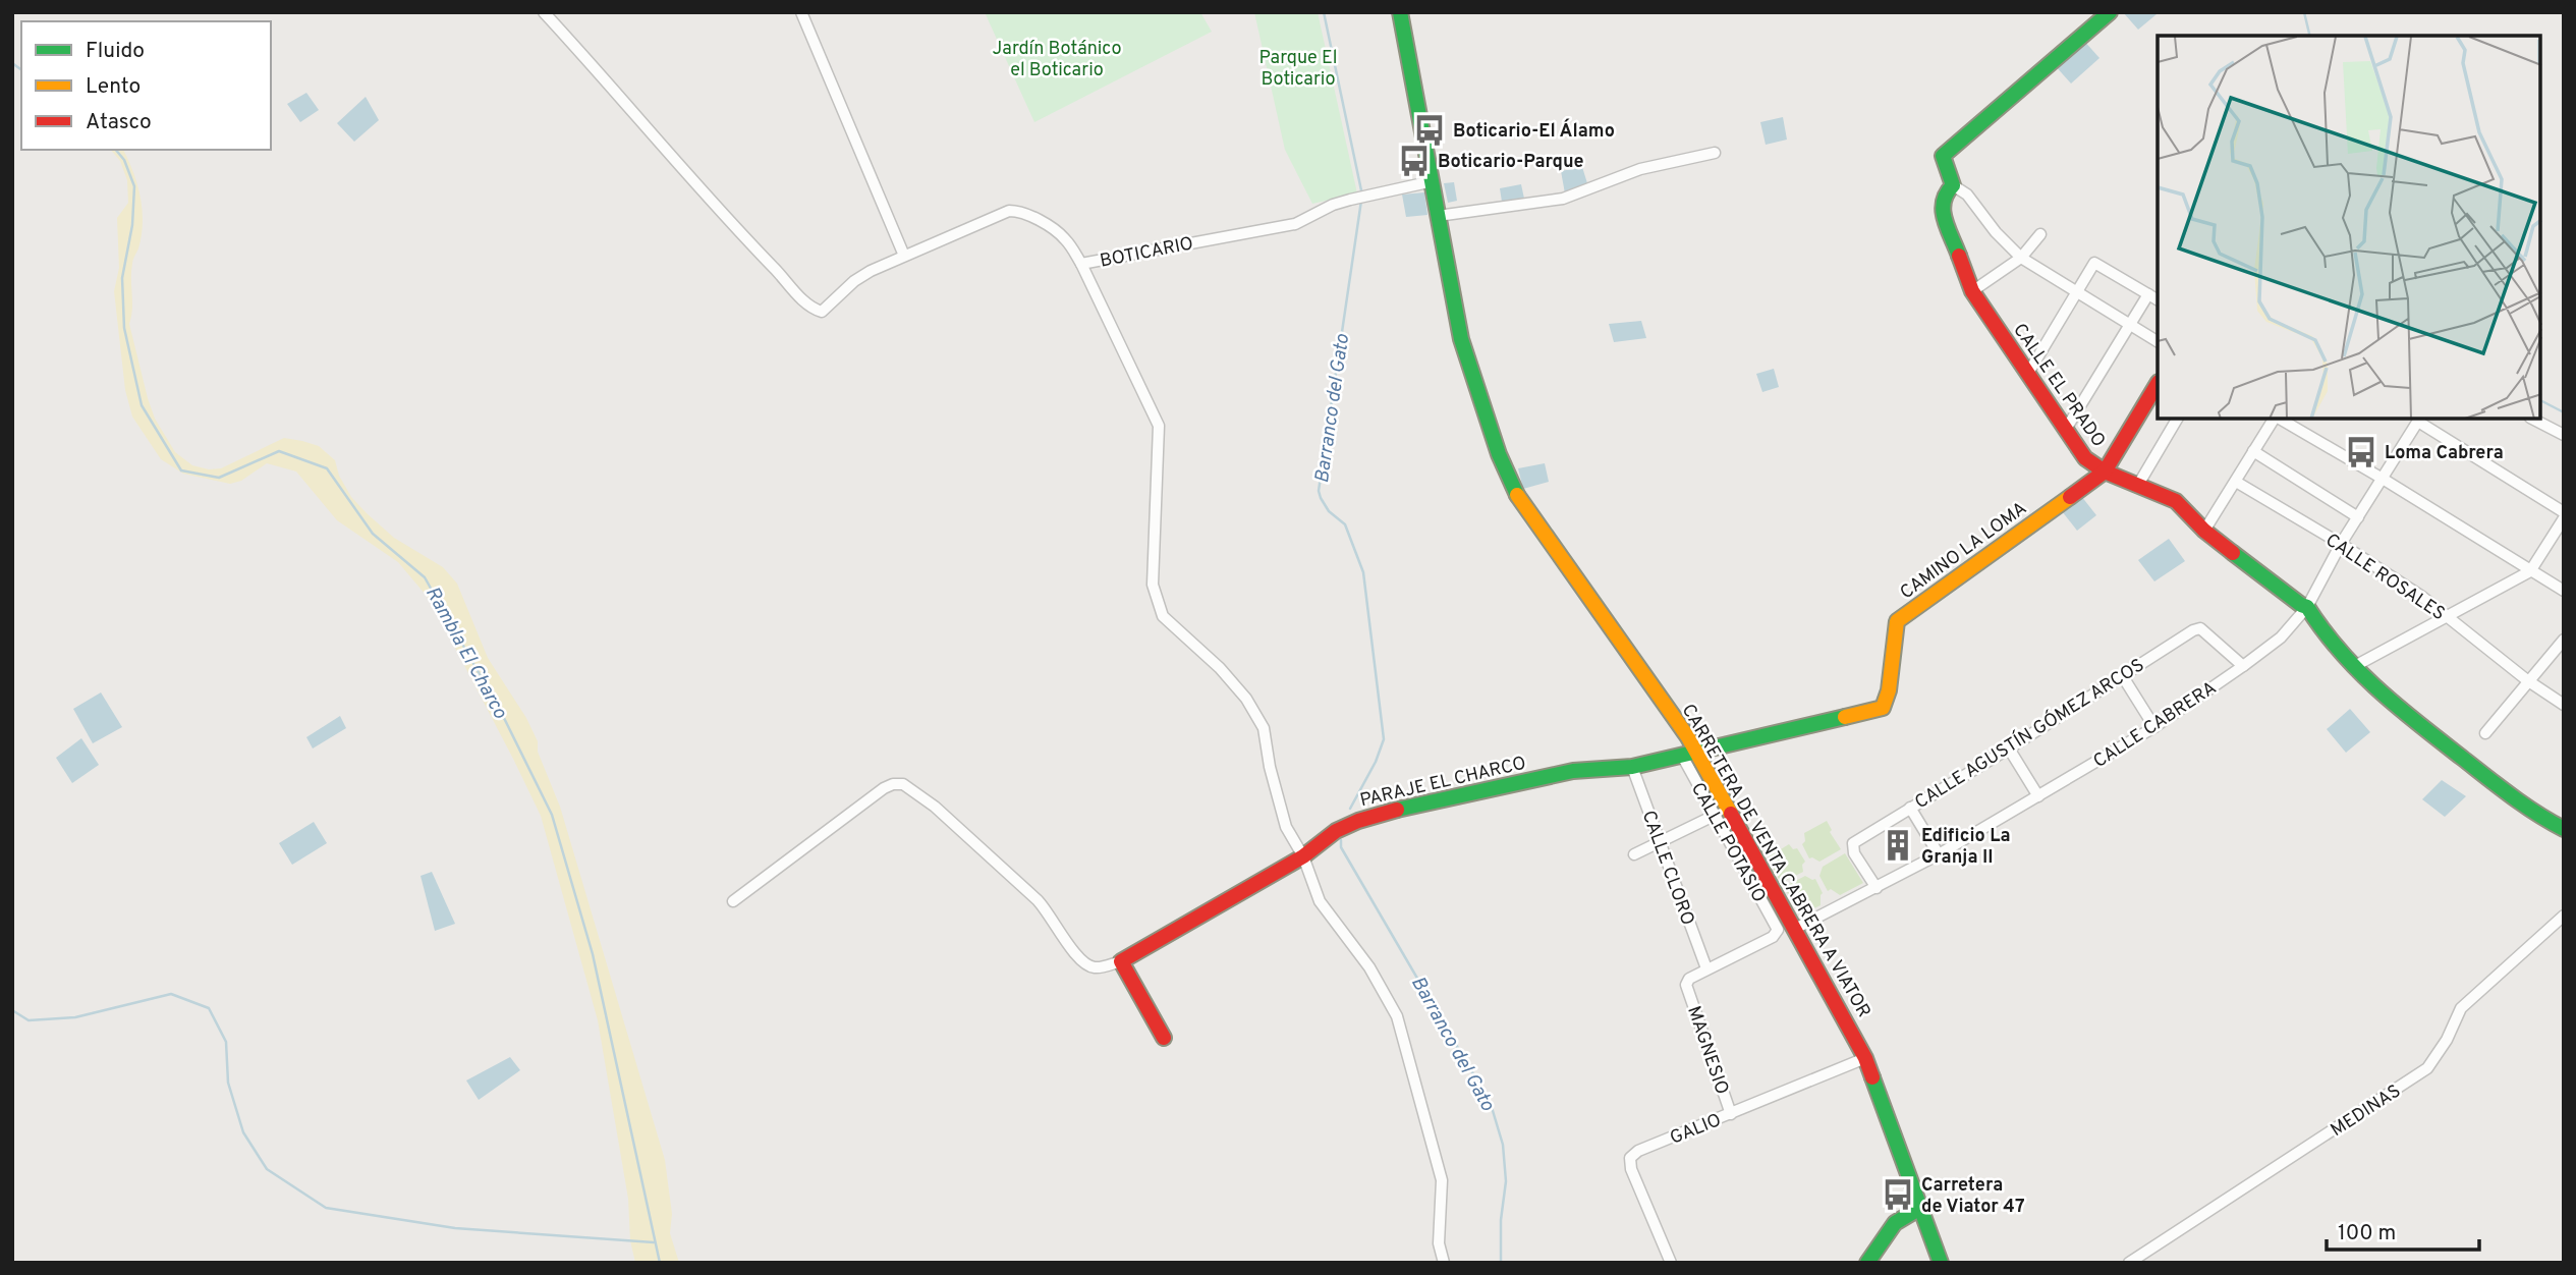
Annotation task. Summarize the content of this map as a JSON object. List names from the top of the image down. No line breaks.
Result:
{"streets":{"street":["BOTICARIO","CALLE EL PRADO","CAMINO LA LOMA","CALLE ROSALES","CALLE CABRERA","CALLE AGUSTÍN GÓMEZ ARCOS","PARAJE EL CHARCO","CALLE POTASIO","CARRETERA DE VENTA CABRERA A VIATOR","CALLE CLORO","MAGNESIO","MEDINAS","GALIO"]},"crossings":[["BOTICARIO","CARRETERA DE VENTA CABRERA A VIATOR"],["CALLE EL PRADO","CAMINO LA LOMA"],["CALLE EL PRADO","CALLE CABRERA"],["CAMINO LA LOMA","PARAJE EL CHARCO"],["CAMINO LA LOMA","CALLE POTASIO"],["CAMINO LA LOMA","CARRETERA DE VENTA CABRERA A VIATOR"],["CALLE ROSALES","CALLE CABRERA"],["CALLE CABRERA","CALLE AGUSTÍN GÓMEZ ARCOS"],["CALLE CABRERA","CARRETERA DE VENTA CABRERA A VIATOR"],["PARAJE EL CHARCO","CALLE POTASIO"],["PARAJE EL CHARCO","CARRETERA DE VENTA CABRERA A VIATOR"],["PARAJE EL CHARCO","CALLE CLORO"],["CALLE POTASIO","CARRETERA DE VENTA CABRERA A VIATOR"],["CALLE POTASIO","CALLE CLORO"],["CALLE POTASIO","MAGNESIO"],["CARRETERA DE VENTA CABRERA A VIATOR","GALIO"],["CALLE CLORO","MAGNESIO"],["MAGNESIO","GALIO"]],"water":["Barranco del Gato","Rambla El Charco"],"parks":["Jardín Botánico el Boticario","Parque El Boticario"],"places":{"bus stop":["Boticario-El Álamo","Boticario-Parque","Loma Cabrera","Carretera de Viator 47"],"building":["Edificio La Granja II"]},"legend":["Fluido","Lento","Atasco"],"scale_bar":"100 m"}
